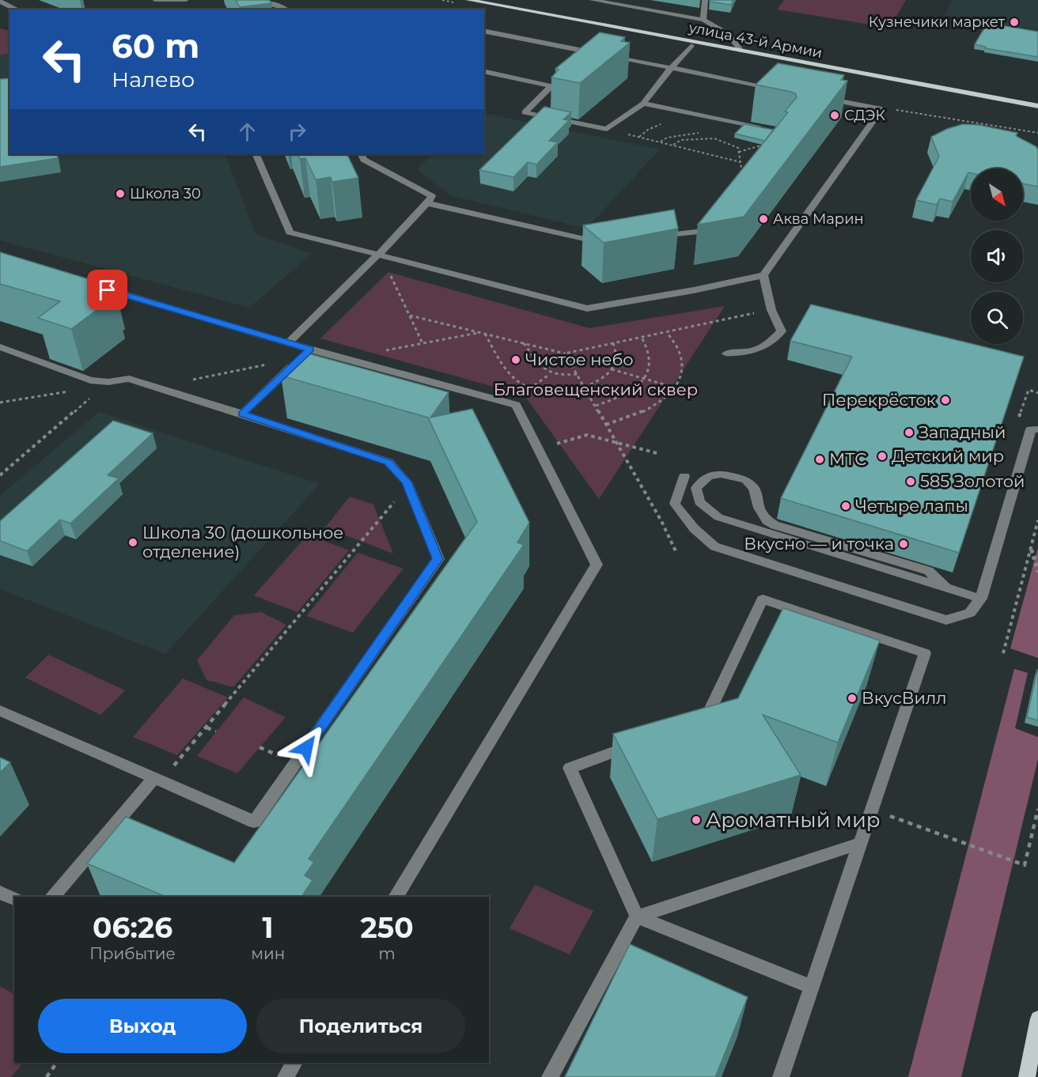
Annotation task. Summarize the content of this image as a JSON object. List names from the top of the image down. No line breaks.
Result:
{"streets":{"main road":["улица 43-й Армии"]},"parks":["Благовещенский сквер"],"places":["Кузнечики маркет","СДЭК","Школа 30","Аква Марин","Чистое небо","Перекрёсток","Западный","Детский мир","МТС","585 Золотой","Четыре лапы","Школа 30 (дошкольное отделение)","Вкусно — и точка","ВкусВилл","Ароматный мир"],"north":"bottom right","page":{"turn":["60 m","Налево"],"eta":["06:26","Прибытие","1","мин","250","m"],"buttons":["Выход","Поделиться"]}}
